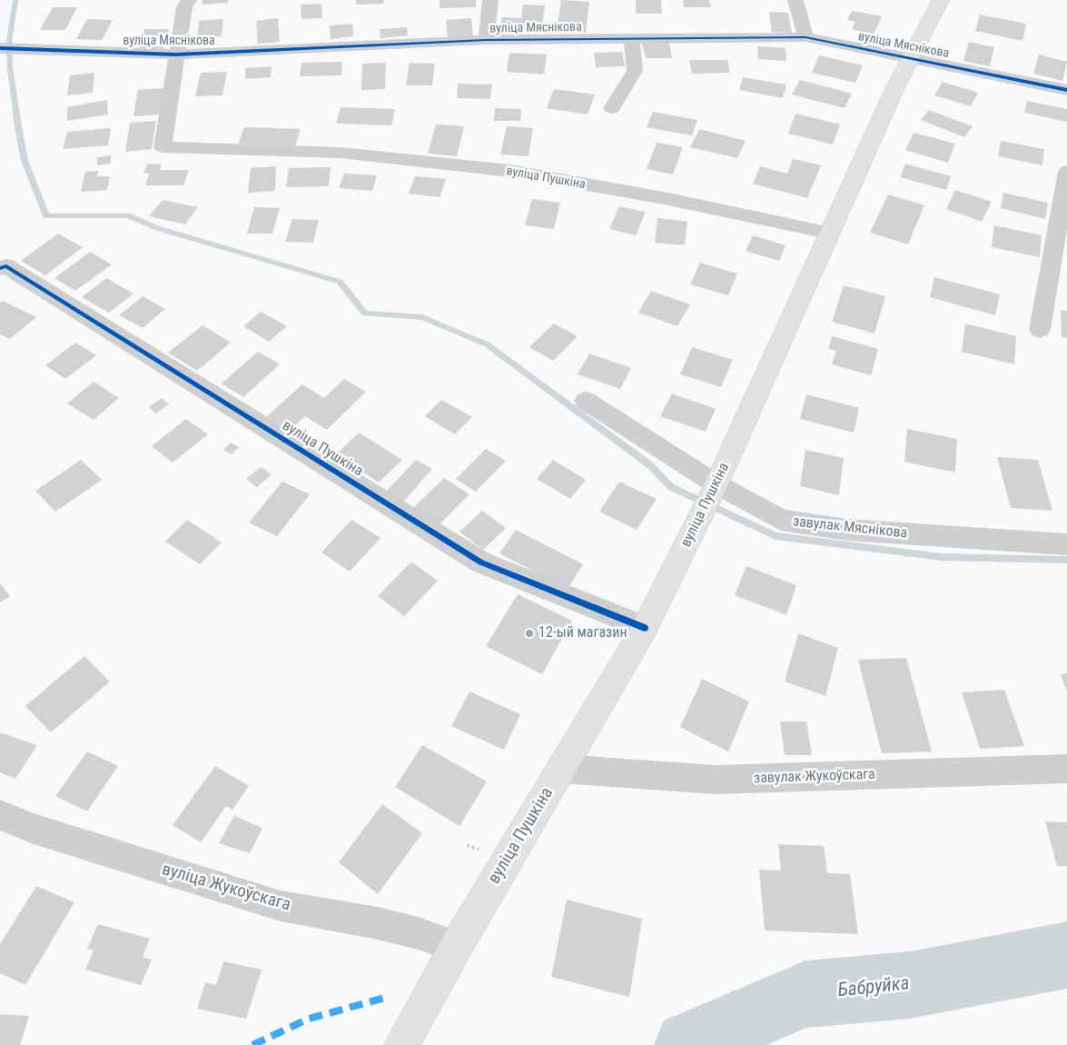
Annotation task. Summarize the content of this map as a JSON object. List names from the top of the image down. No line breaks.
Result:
{"streets":{"main road":["вуліца Пушкіна"],"street":["вуліца Мяснікова","завулак Мяснікова","завулак Жукоўскага","вуліца Жукоўскага"]},"crossings":[["вуліца Мяснікова","вуліца Пушкіна"],["вуліца Пушкіна","завулак Мяснікова"],["вуліца Пушкіна","завулак Жукоўскага"],["вуліца Пушкіна","вуліца Жукоўскага"]],"water":["Бабруйка"],"places":["12-ый магазин"]}
